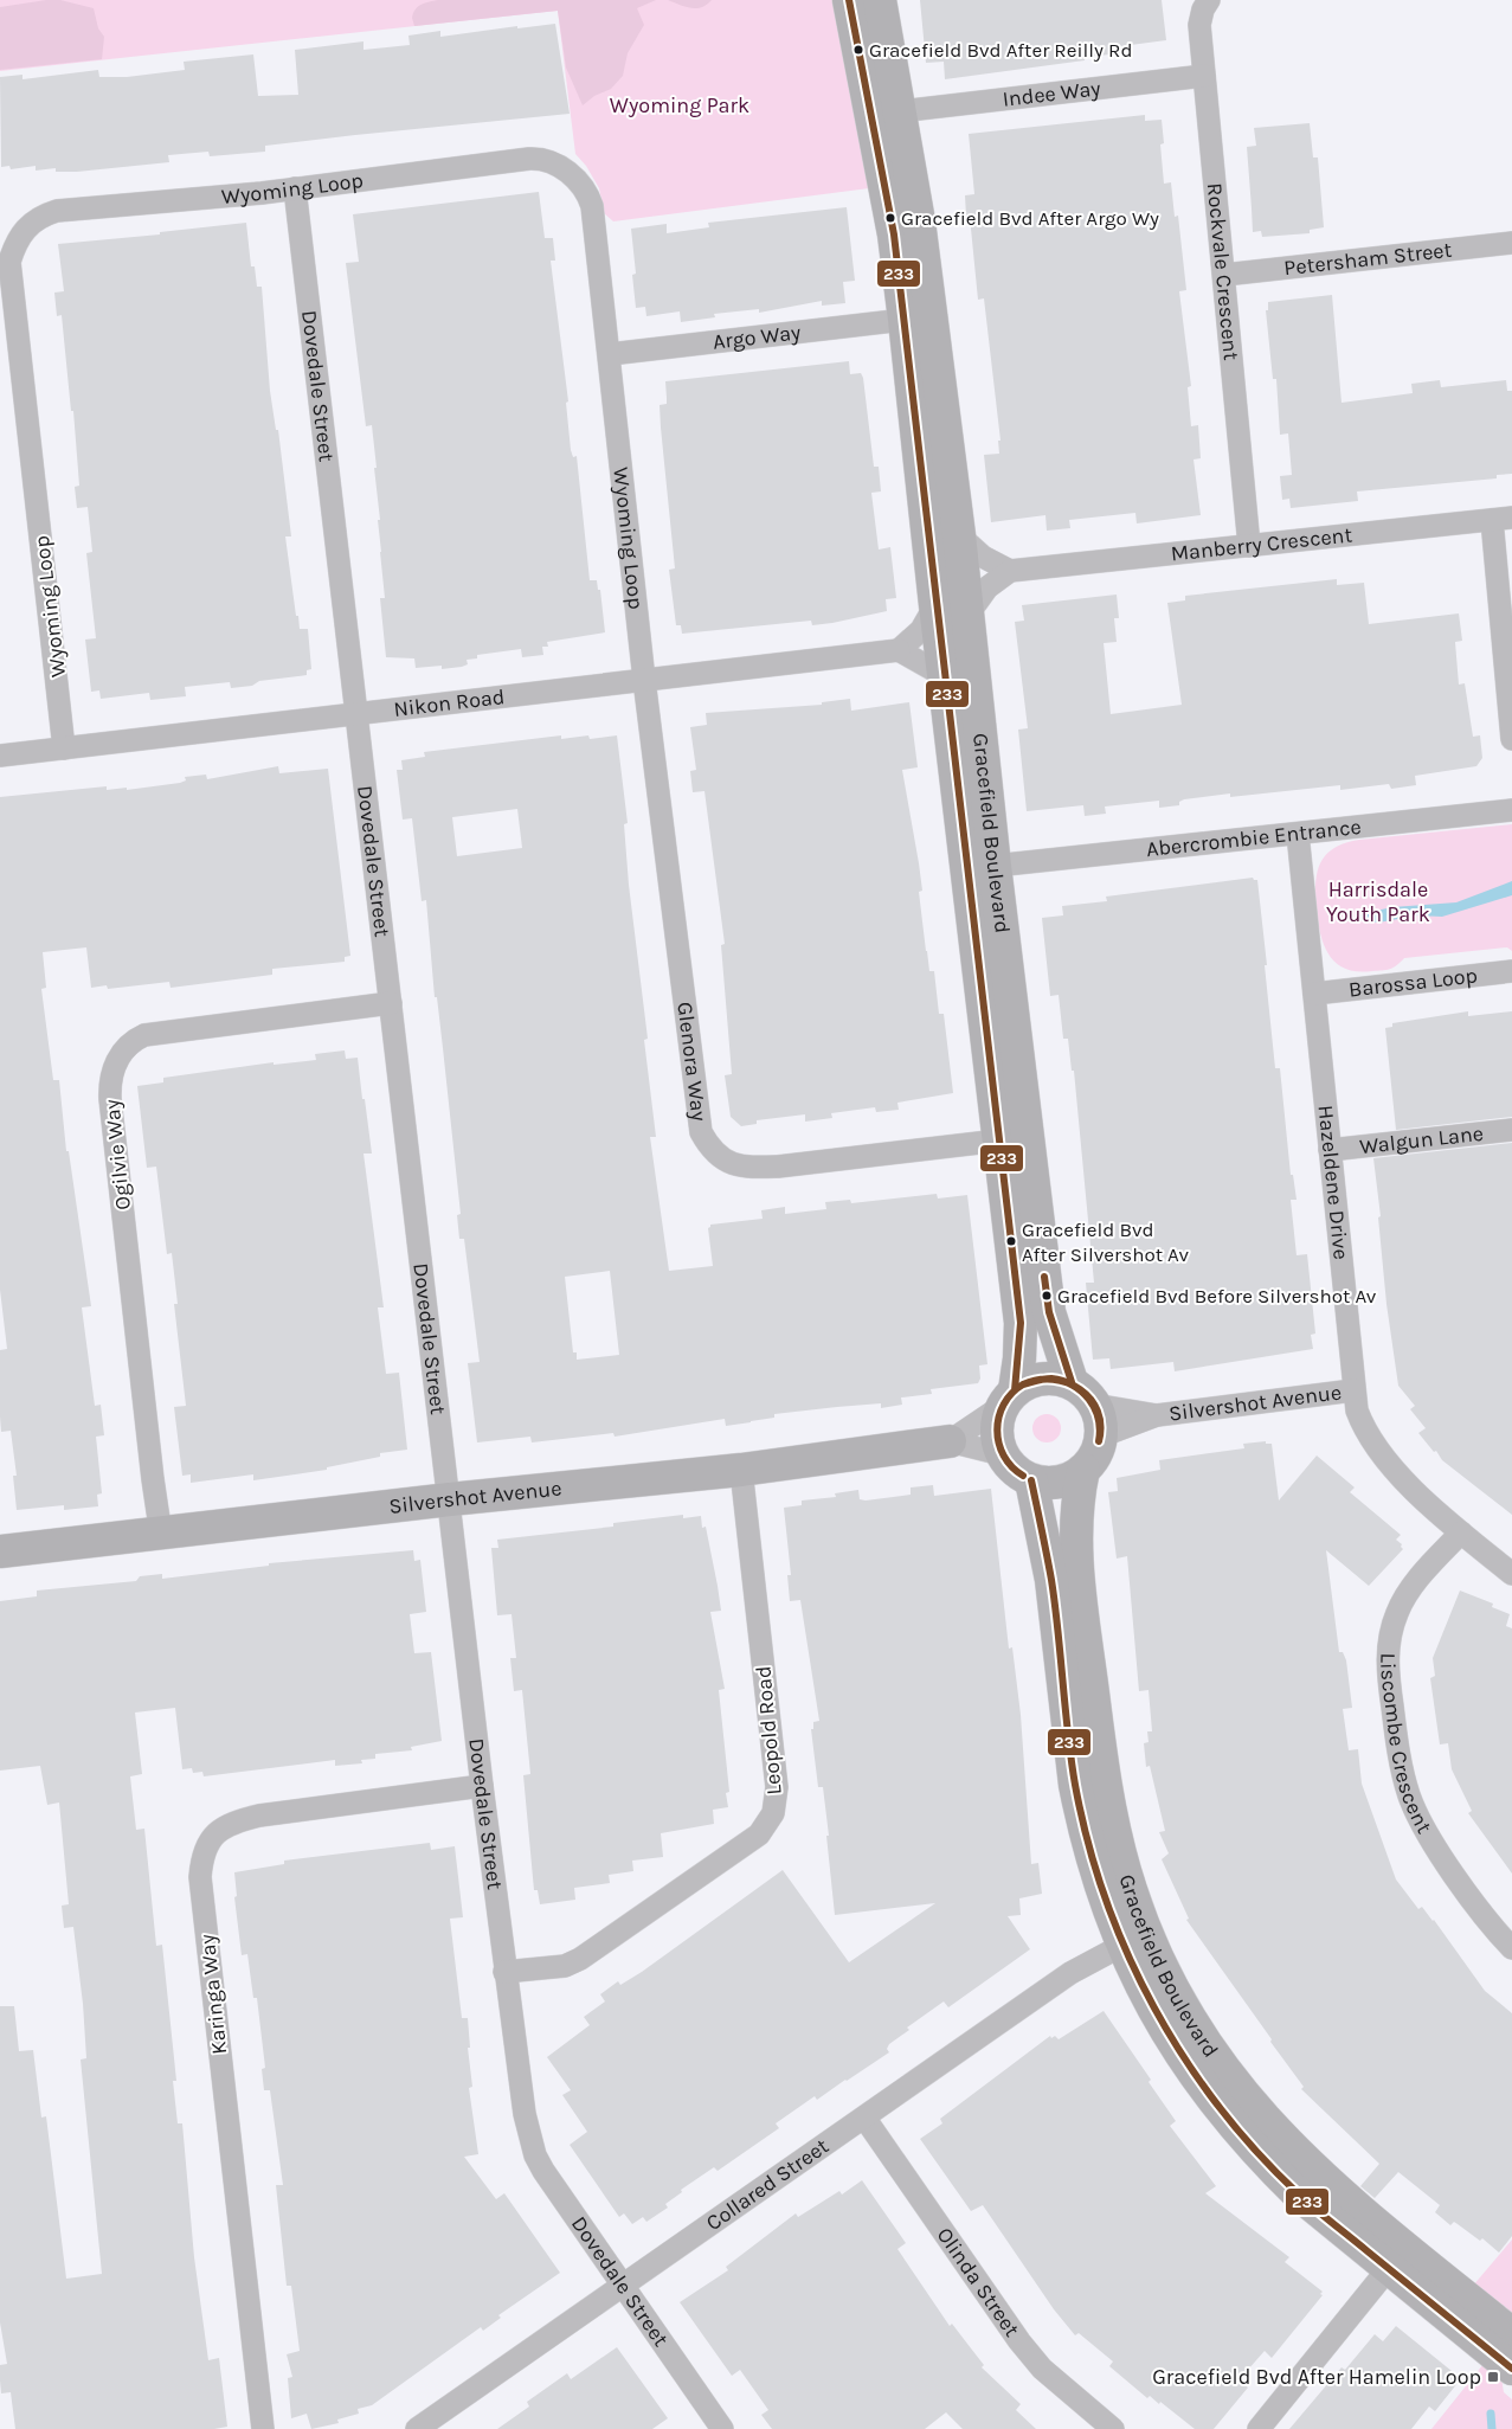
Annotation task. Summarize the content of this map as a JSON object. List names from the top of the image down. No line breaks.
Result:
{"streets":{"street":["Indee Way","Wyoming Loop","Petersham Street","Rockvale Crescent","Argo Way","Dovedale Street","Manberry Crescent","Nikon Road","Gracefield Boulevard","Abercrombie Entrance","Barossa Loop","Glenora Way","Walgun Lane","Ogilvie Way","Hazeldene Drive","Silvershot Avenue","Leopold Road","Liscombe Crescent","Karinga Way","Collared Street","Olinda Street"]},"crossings":[["Indee Way","Rockvale Crescent"],["Indee Way","Gracefield Boulevard"],["Wyoming Loop","Argo Way"],["Wyoming Loop","Dovedale Street"],["Wyoming Loop","Nikon Road"],["Wyoming Loop","Glenora Way"],["Petersham Street","Rockvale Crescent"],["Rockvale Crescent","Manberry Crescent"],["Argo Way","Gracefield Boulevard"],["Dovedale Street","Nikon Road"],["Dovedale Street","Ogilvie Way"],["Dovedale Street","Silvershot Avenue"],["Dovedale Street","Leopold Road"],["Dovedale Street","Karinga Way"],["Dovedale Street","Collared Street"],["Nikon Road","Glenora Way"],["Gracefield Boulevard","Abercrombie Entrance"],["Gracefield Boulevard","Glenora Way"],["Gracefield Boulevard","Silvershot Avenue"],["Gracefield Boulevard","Collared Street"],["Abercrombie Entrance","Hazeldene Drive"],["Barossa Loop","Hazeldene Drive"],["Walgun Lane","Hazeldene Drive"],["Ogilvie Way","Silvershot Avenue"],["Hazeldene Drive","Silvershot Avenue"],["Hazeldene Drive","Liscombe Crescent"],["Silvershot Avenue","Leopold Road"],["Collared Street","Olinda Street"]],"parks":["Wyoming Park","Harrisdale Youth Park"],"places":{"other":["Gracefield Bvd After Reilly Rd","Gracefield Bvd After Argo Wy","Gracefield Bvd After Silvershot Av","Gracefield Bvd Before Silvershot Av"],"transit":["Gracefield Bvd After Hamelin Loop"]},"lines":["transit line 233"]}
